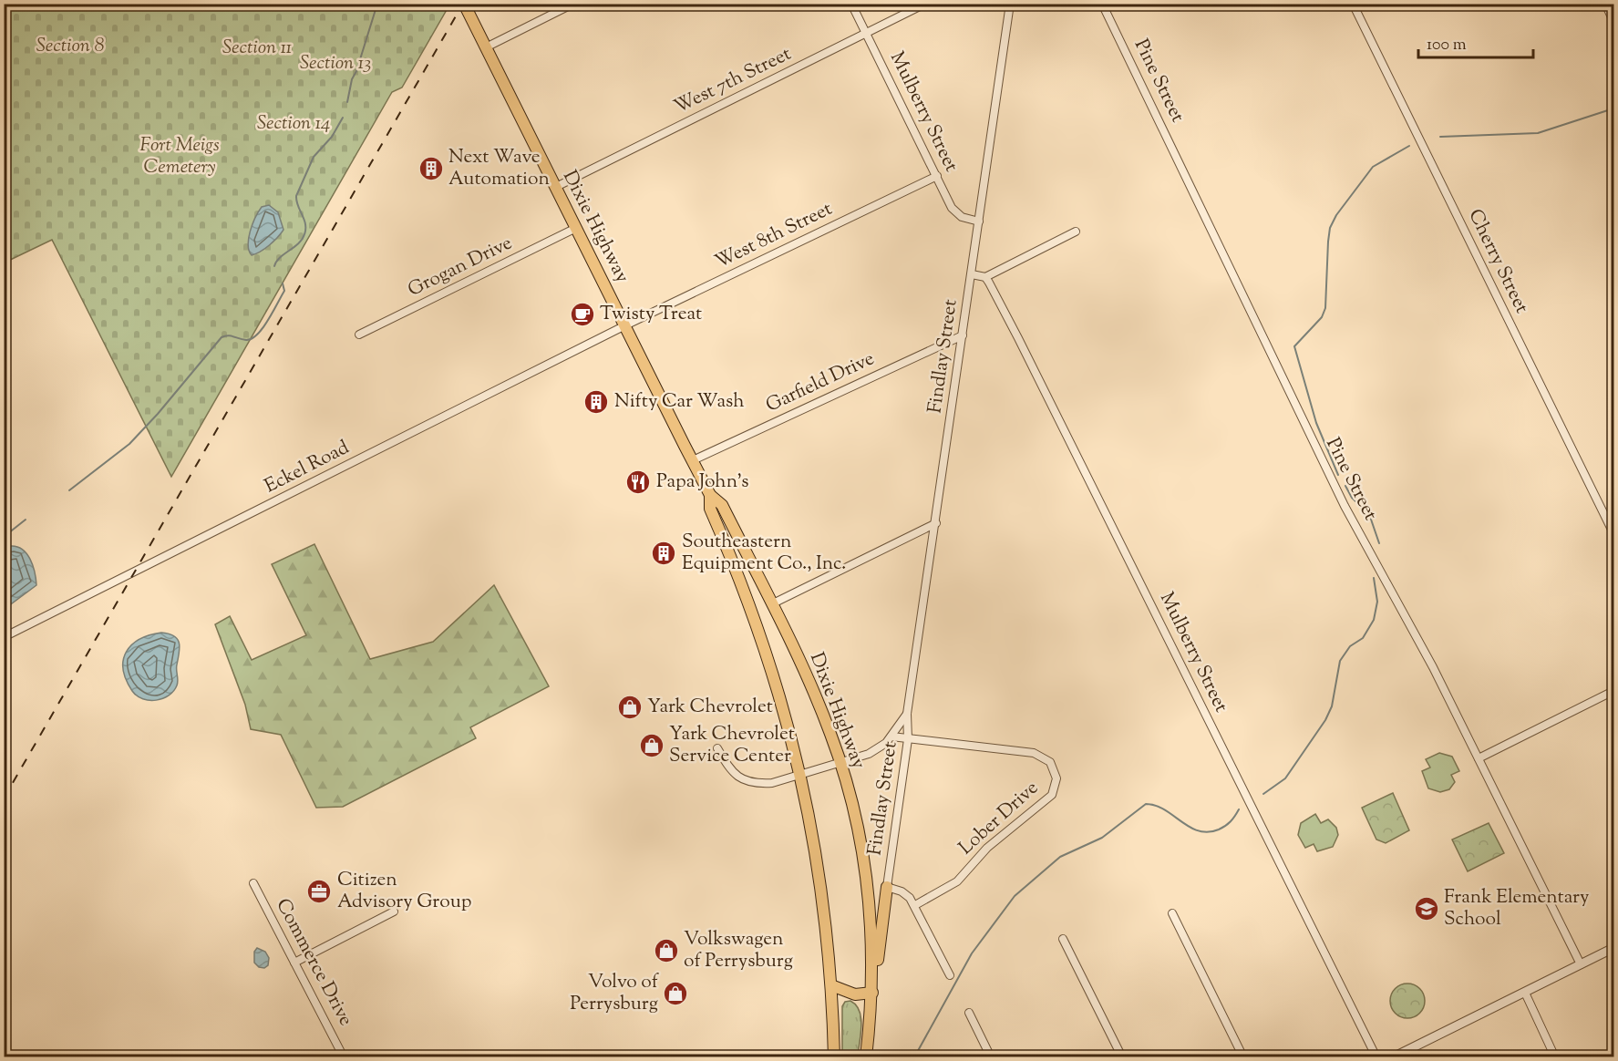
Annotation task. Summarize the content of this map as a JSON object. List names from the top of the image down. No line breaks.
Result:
{"streets":{"main road":["Dixie Highway"],"street":["West 7th Street","Pine Street","Mulberry Street","West 8th Street","Cherry Street","Grogan Drive","Findlay Street","Garfield Drive","Eckel Road","Lober Drive","Commerce Drive"]},"crossings":[["West 7th Street","Mulberry Street"],["West 7th Street","Dixie Highway"],["Mulberry Street","West 8th Street"],["Mulberry Street","Findlay Street"],["Dixie Highway","West 8th Street"],["Dixie Highway","Grogan Drive"],["Dixie Highway","Findlay Street"],["Dixie Highway","Garfield Drive"],["Dixie Highway","Eckel Road"],["West 8th Street","Eckel Road"],["Findlay Street","Garfield Drive"],["Findlay Street","Lober Drive"]],"parks":["Section 8","Section 11","Section 13","Section 14","Fort Meigs Cemetery"],"places":{"building":["Next Wave Automation","Nifty Car Wash","Southeastern Equipment Co., Inc."],"cafe":["Twisty Treat"],"restaurant":["Papa John's"],"shop":["Yark Chevrolet","Yark Chevrolet Service Center","Volkswagen of Perrysburg","Volvo of Perrysburg"],"office":["Citizen Advisory Group"],"school or university":["Frank Elementary School"]},"scale_bar":"100 m"}
